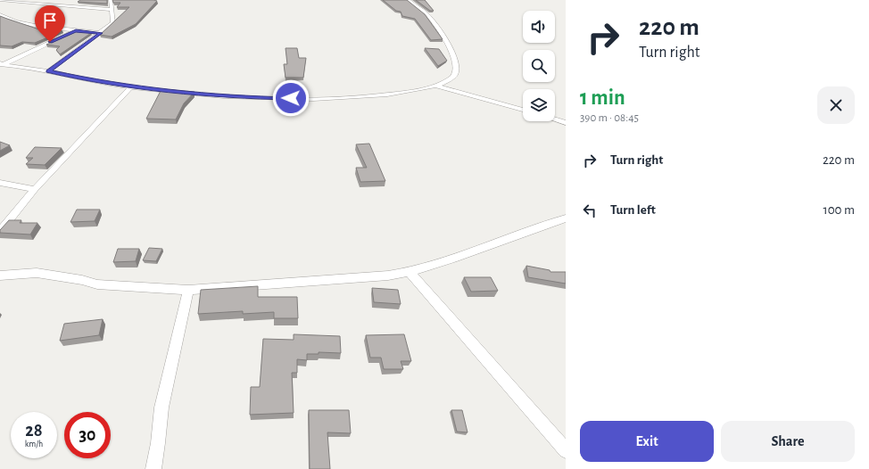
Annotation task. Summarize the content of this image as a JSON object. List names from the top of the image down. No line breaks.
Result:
{"page":{"turn":["220 m","Turn right"],"heading":["1 min","390 m · 08:45"],"list":[{"name":"Turn right","value":"220 m"},{"name":"Turn left","value":"100 m"}],"speed":"28 km/h","limit":"30","buttons":["Exit","Share"]}}
